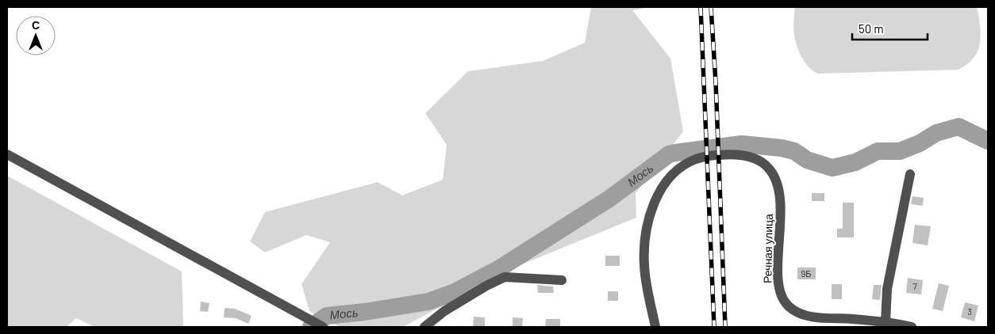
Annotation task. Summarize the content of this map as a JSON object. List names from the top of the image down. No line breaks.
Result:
{"streets":{"street":["Речная улица"]},"water":["Мось"],"house_numbers":["9Б","7","3"],"scale_bar":"50 m","north":"top"}
